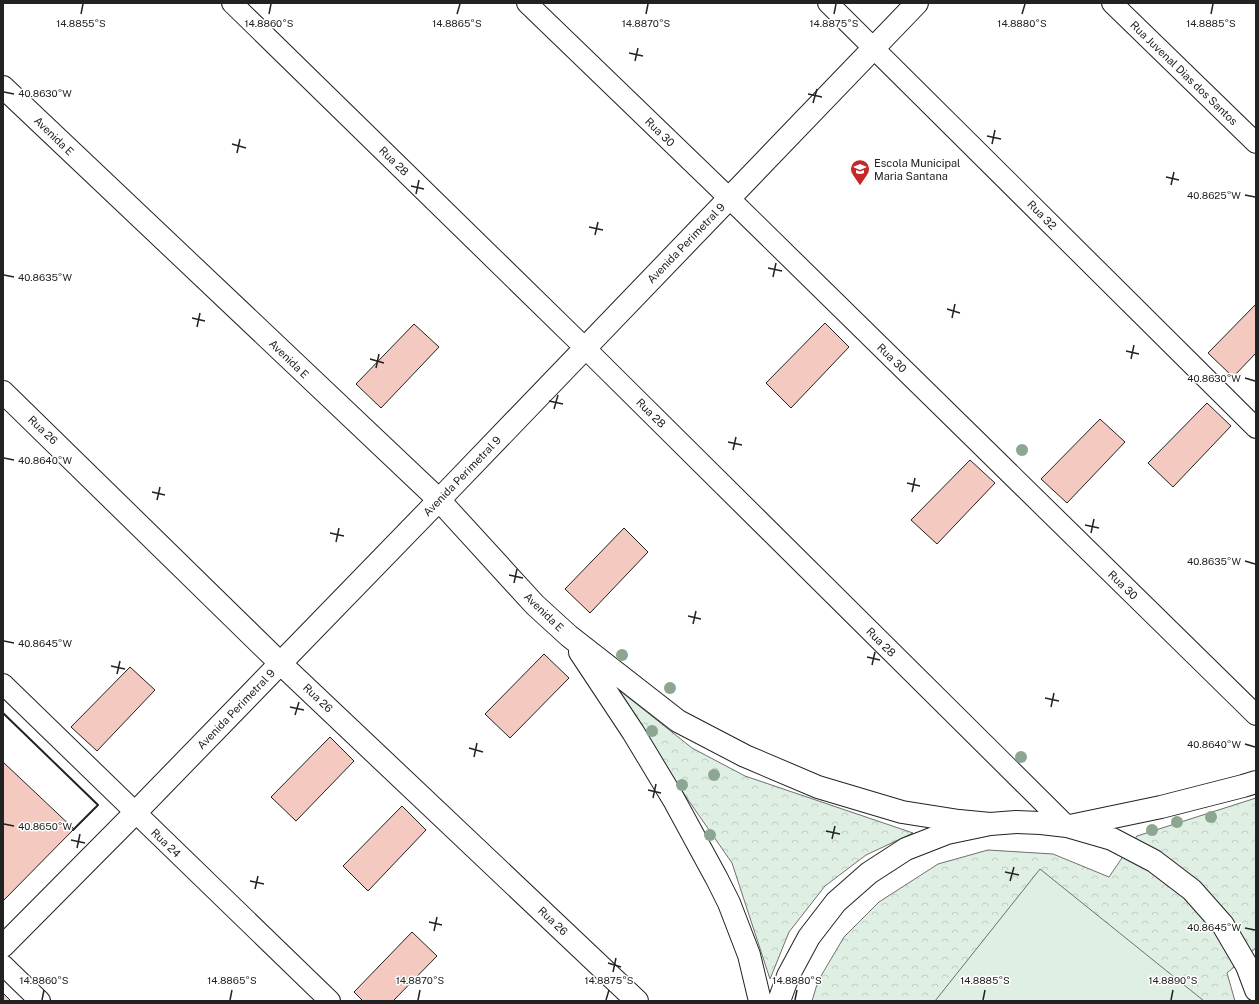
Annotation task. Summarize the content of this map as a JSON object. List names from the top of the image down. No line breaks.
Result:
{"streets":{"street":["Rua Juvenal Dias dos Santos","Rua 30","Avenida E","Rua 28","Rua 32","Avenida Perimetral 9","Rua 26","Rua 24"]},"crossings":[["Rua 30","Avenida Perimetral 9"],["Avenida E","Avenida Perimetral 9"],["Rua 28","Avenida Perimetral 9"],["Rua 32","Avenida Perimetral 9"],["Avenida Perimetral 9","Rua 26"],["Avenida Perimetral 9","Rua 24"]],"places":{"school or university":["Escola Municipal Maria Santana"]},"coordinates":["14.8855°S","14.8860°S","14.8865°S","14.8870°S","14.8875°S","14.8880°S","14.8885°S","40.8630°W","40.8625°W","40.8635°W","40.8640°W","40.8645°W","40.8650°W","14.8890°S"]}
